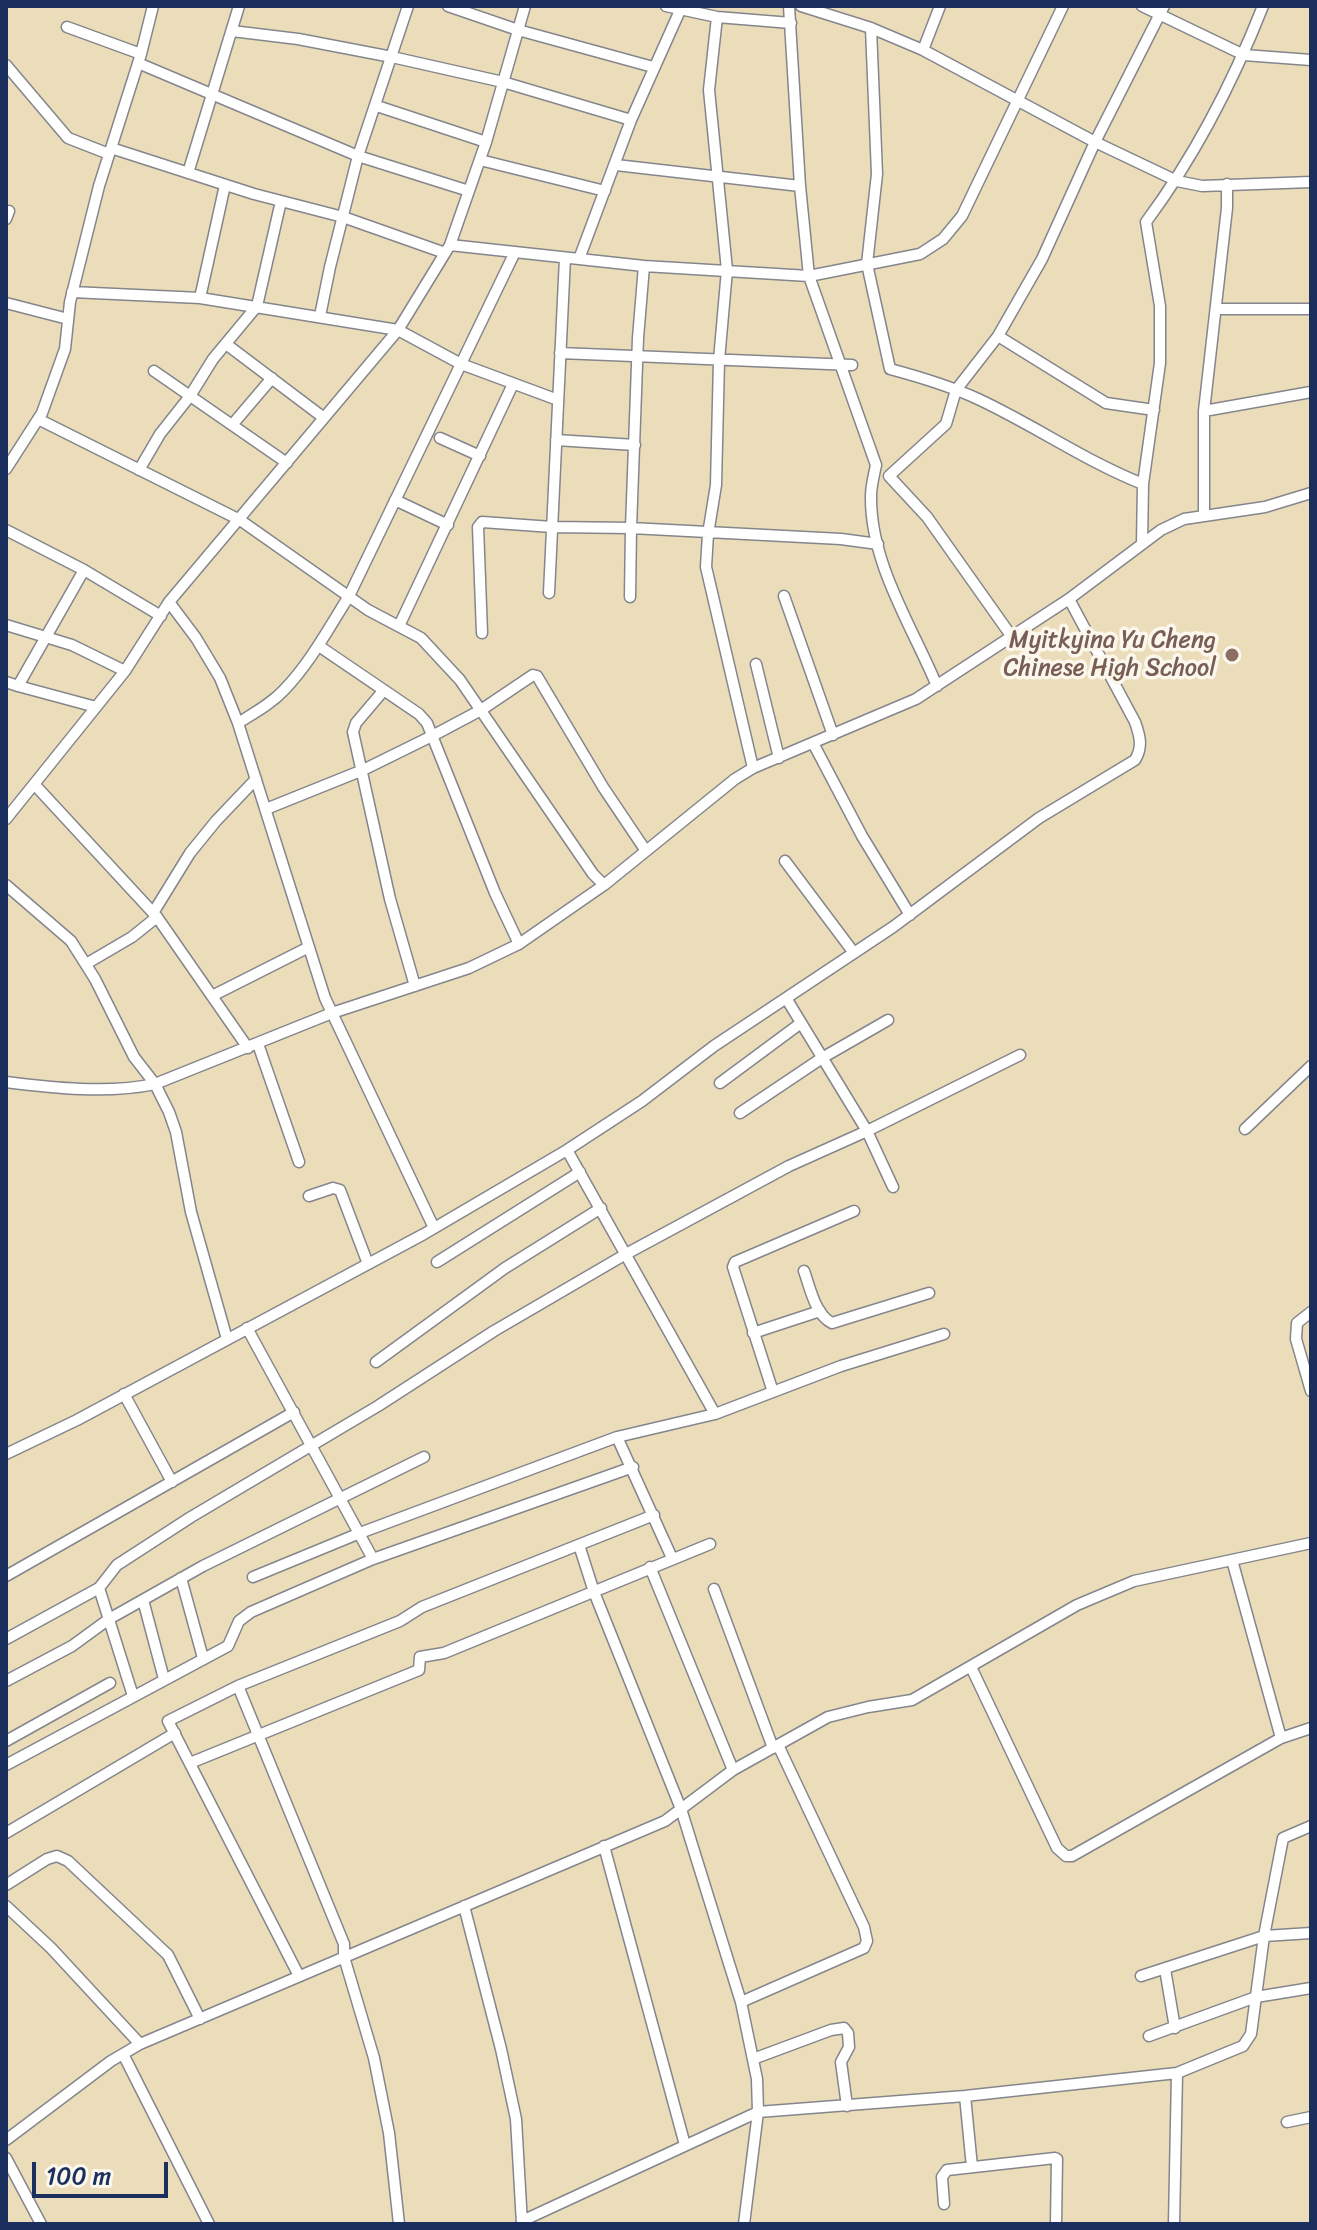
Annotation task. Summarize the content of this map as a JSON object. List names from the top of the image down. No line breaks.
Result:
{"places":["Myitkyina Yu Cheng Chinese High School"],"scale_bar":"100 m"}
